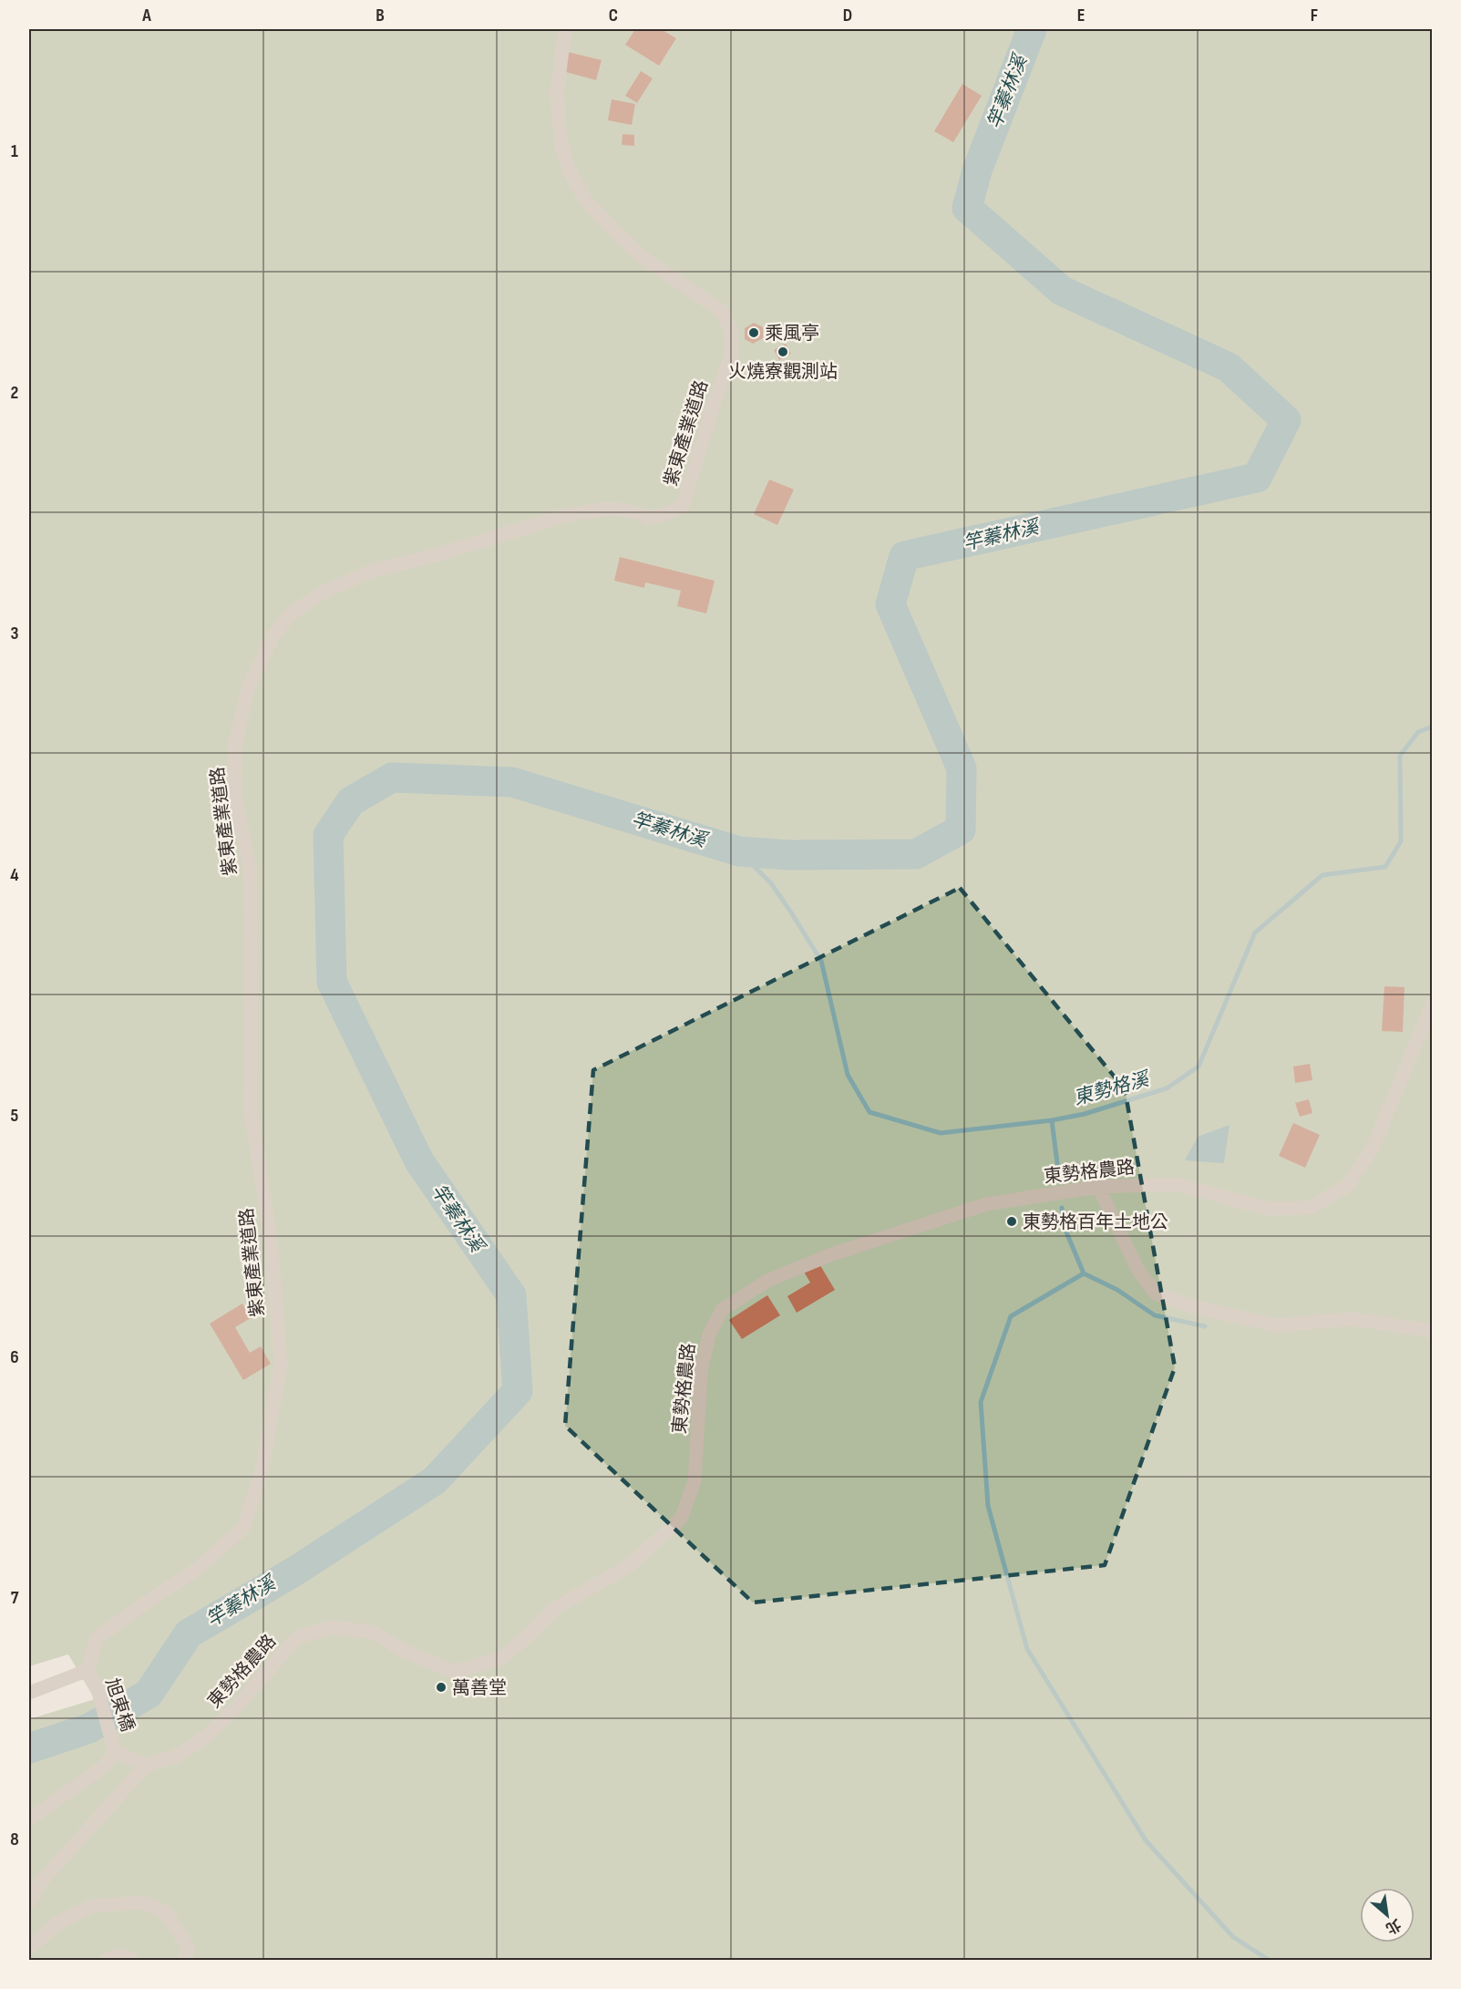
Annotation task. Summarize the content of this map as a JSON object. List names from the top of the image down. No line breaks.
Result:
{"streets":{"street":["紫東產業道路","東勢格農路","旭東橋"]},"crossings":[["紫東產業道路","旭東橋"]],"water":["竿蓁林溪","東勢格溪"],"places":["乘風亭","火燒寮觀測站","東勢格百年土地公","萬善堂"],"north":"bottom right","grid":{"columns":["A","B","C","D","E","F"],"rows":["1","2","3","4","5","6","7","8"]}}
